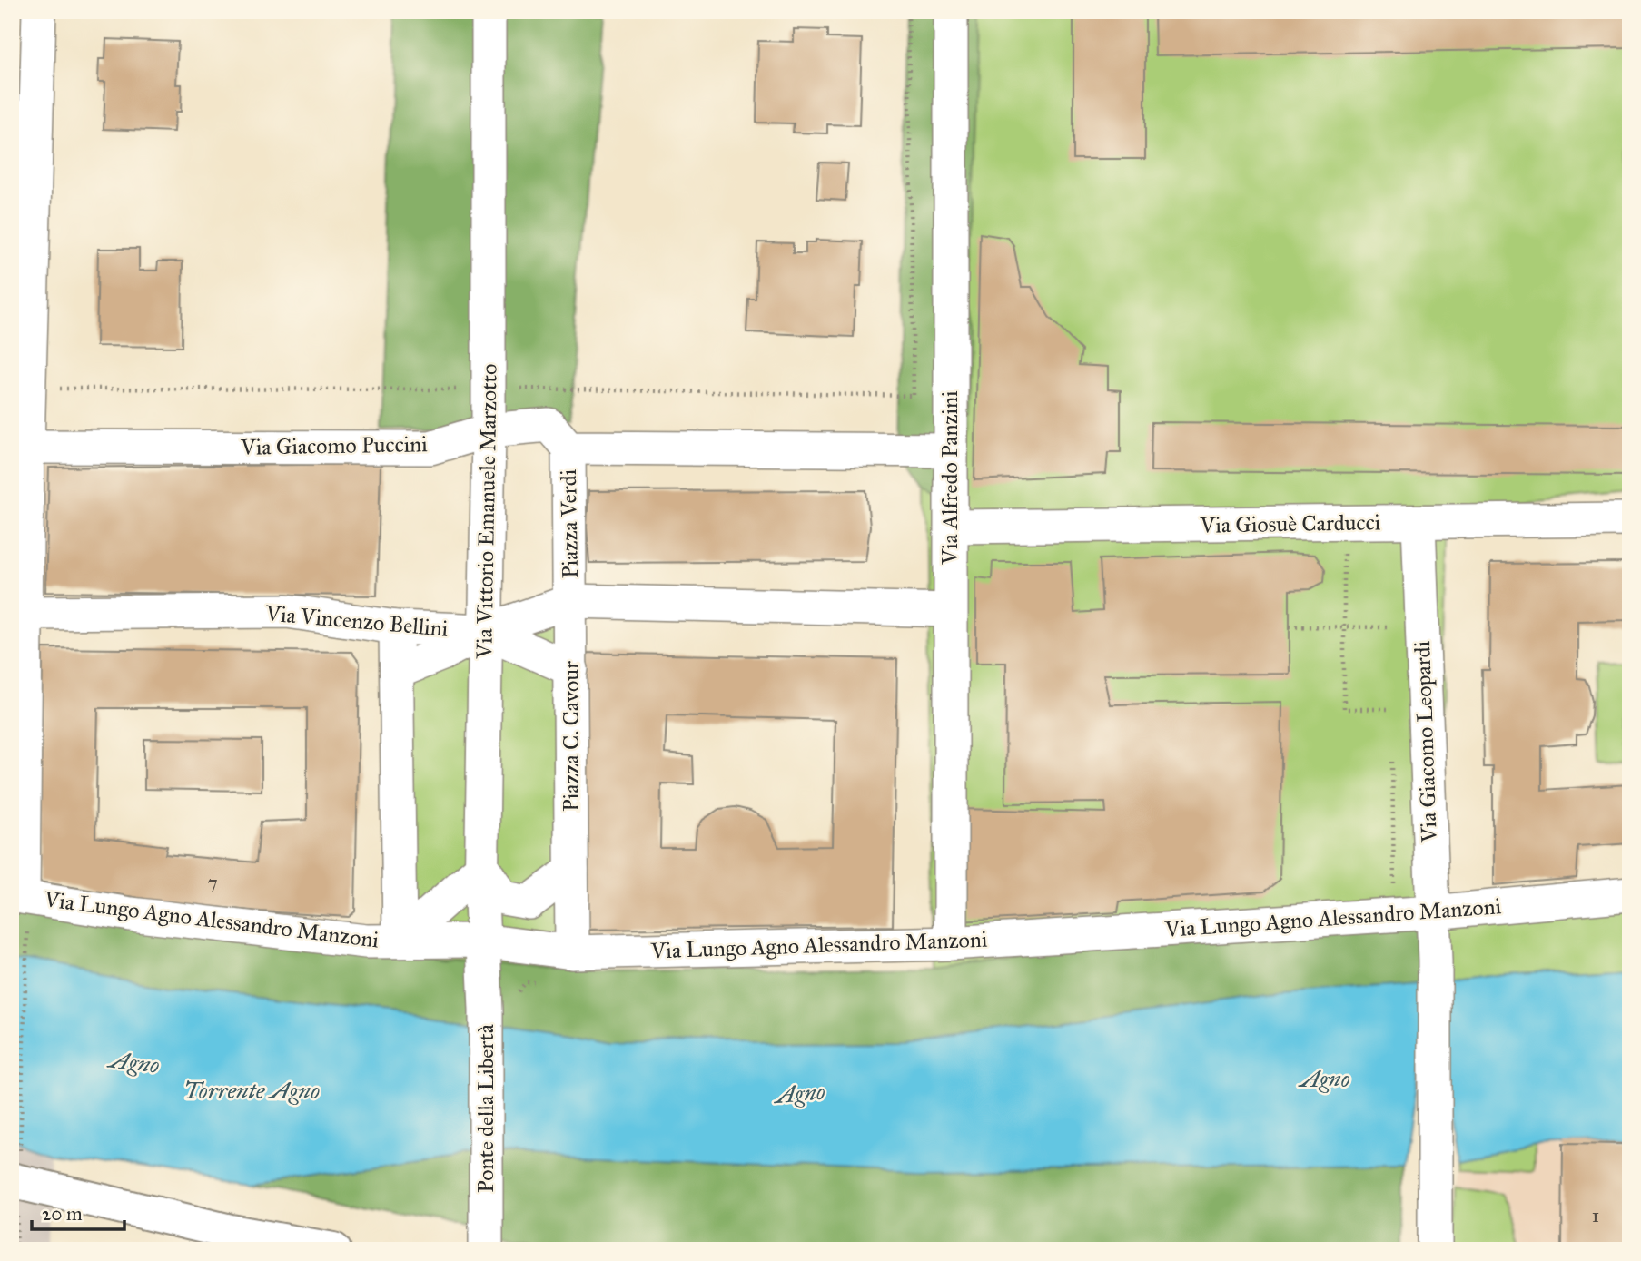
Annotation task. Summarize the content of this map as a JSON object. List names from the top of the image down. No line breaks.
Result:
{"streets":{"street":["Via Giacomo Puccini","Via Alfredo Panzini","Via Vittorio Emanuele Marzotto","Piazza Verdi","Via Giosuè Carducci","Via Vincenzo Bellini","Piazza C. Cavour","Via Giacomo Leopardi","Via Lungo Agno Alessandro Manzoni","Ponte della Libertà"]},"crossings":[["Via Giacomo Puccini","Via Vittorio Emanuele Marzotto"],["Via Giacomo Puccini","Piazza Verdi"],["Via Alfredo Panzini","Via Giosuè Carducci"],["Via Alfredo Panzini","Via Vincenzo Bellini"],["Via Alfredo Panzini","Via Lungo Agno Alessandro Manzoni"],["Via Vittorio Emanuele Marzotto","Via Vincenzo Bellini"],["Via Vittorio Emanuele Marzotto","Piazza C. Cavour"],["Via Vittorio Emanuele Marzotto","Via Lungo Agno Alessandro Manzoni"],["Via Vittorio Emanuele Marzotto","Ponte della Libertà"],["Piazza Verdi","Via Vincenzo Bellini"],["Piazza Verdi","Piazza C. Cavour"],["Via Giosuè Carducci","Via Giacomo Leopardi"],["Via Vincenzo Bellini","Piazza C. Cavour"],["Piazza C. Cavour","Via Lungo Agno Alessandro Manzoni"],["Via Giacomo Leopardi","Via Lungo Agno Alessandro Manzoni"]],"water":["Agno","Torrente Agno"],"house_numbers":["7","1"],"scale_bar":"20 m"}
